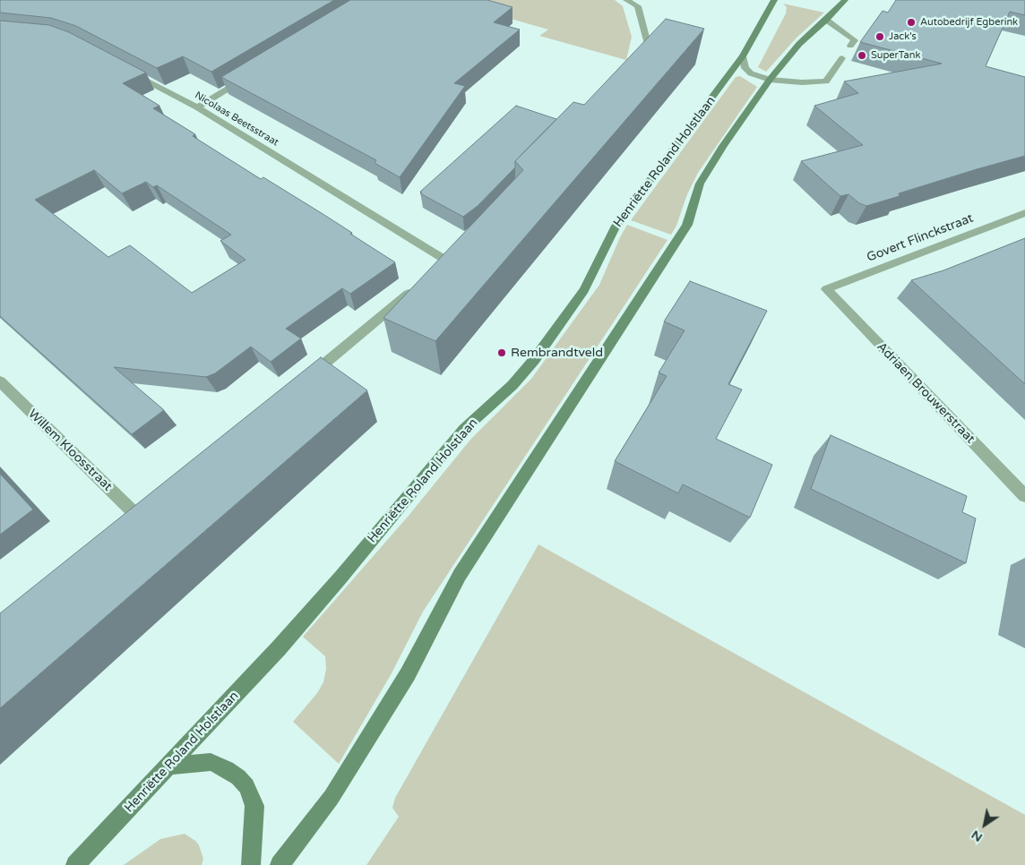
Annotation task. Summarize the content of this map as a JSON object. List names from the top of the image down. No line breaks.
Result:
{"streets":{"main road":["Henriëtte Roland Holstlaan"],"street":["Nicolaas Beetsstraat","Govert Flinckstraat","Adriaen Brouwerstraat","Willem Kloosstraat"]},"crossings":[["Govert Flinckstraat","Adriaen Brouwerstraat"]],"places":["Autobedrijf Egberink","Jack's","SuperTank","Rembrandtveld"],"north":"bottom left"}
